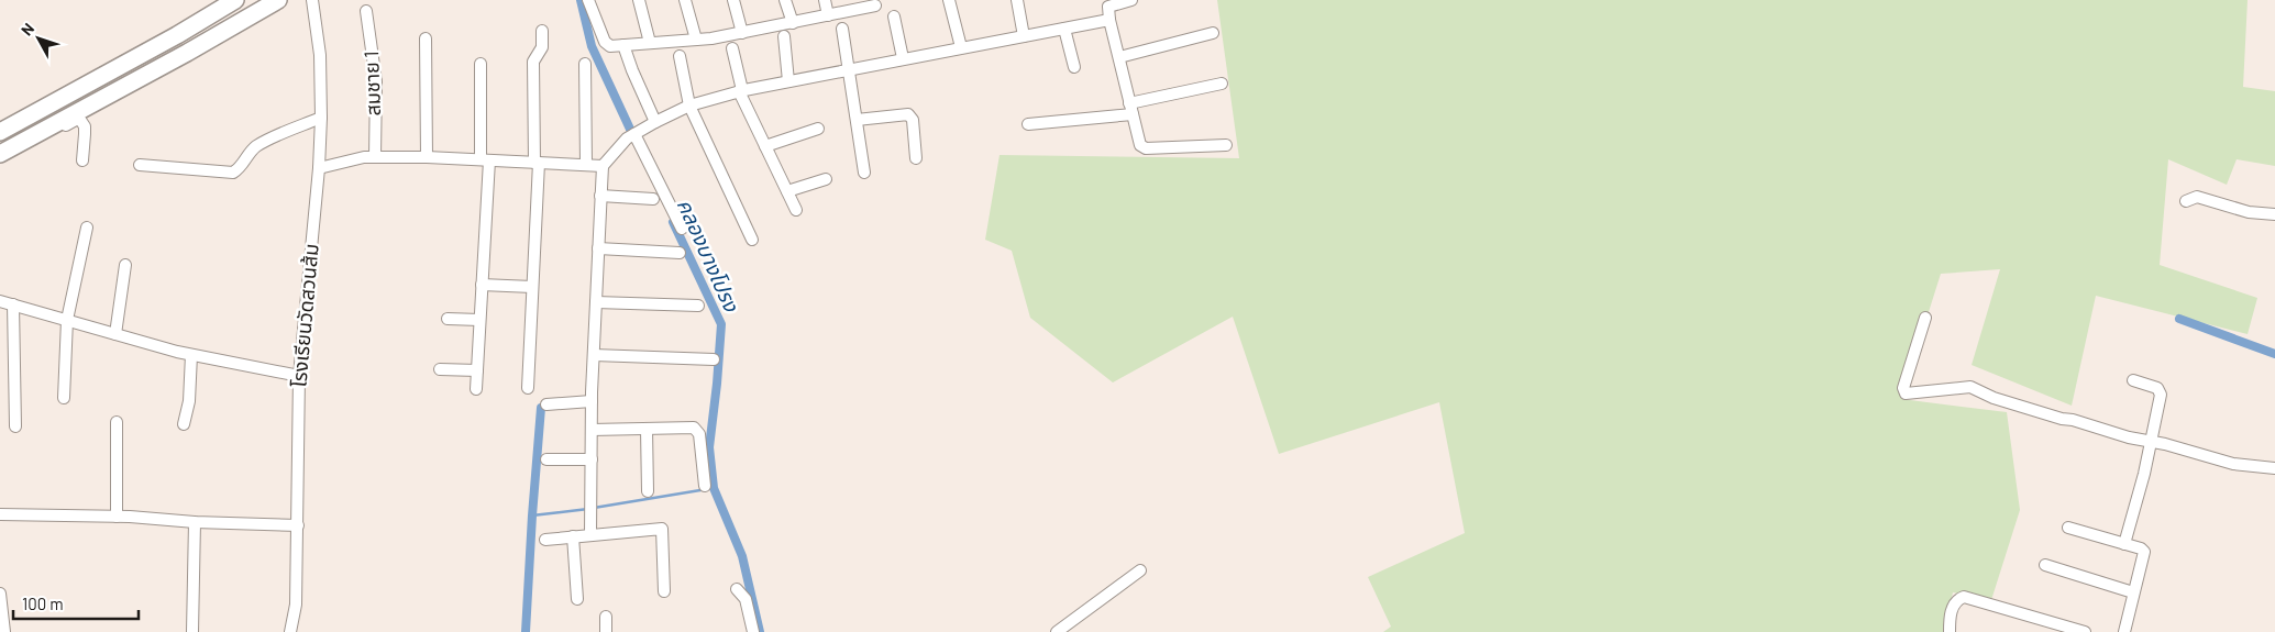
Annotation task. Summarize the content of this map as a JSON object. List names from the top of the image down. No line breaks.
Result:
{"streets":{"street":["สมชาย 1","โรงเรียนวัดสวนส้ม"]},"water":["คลองบางโปรง"],"scale_bar":"100 m","north":"top left"}
